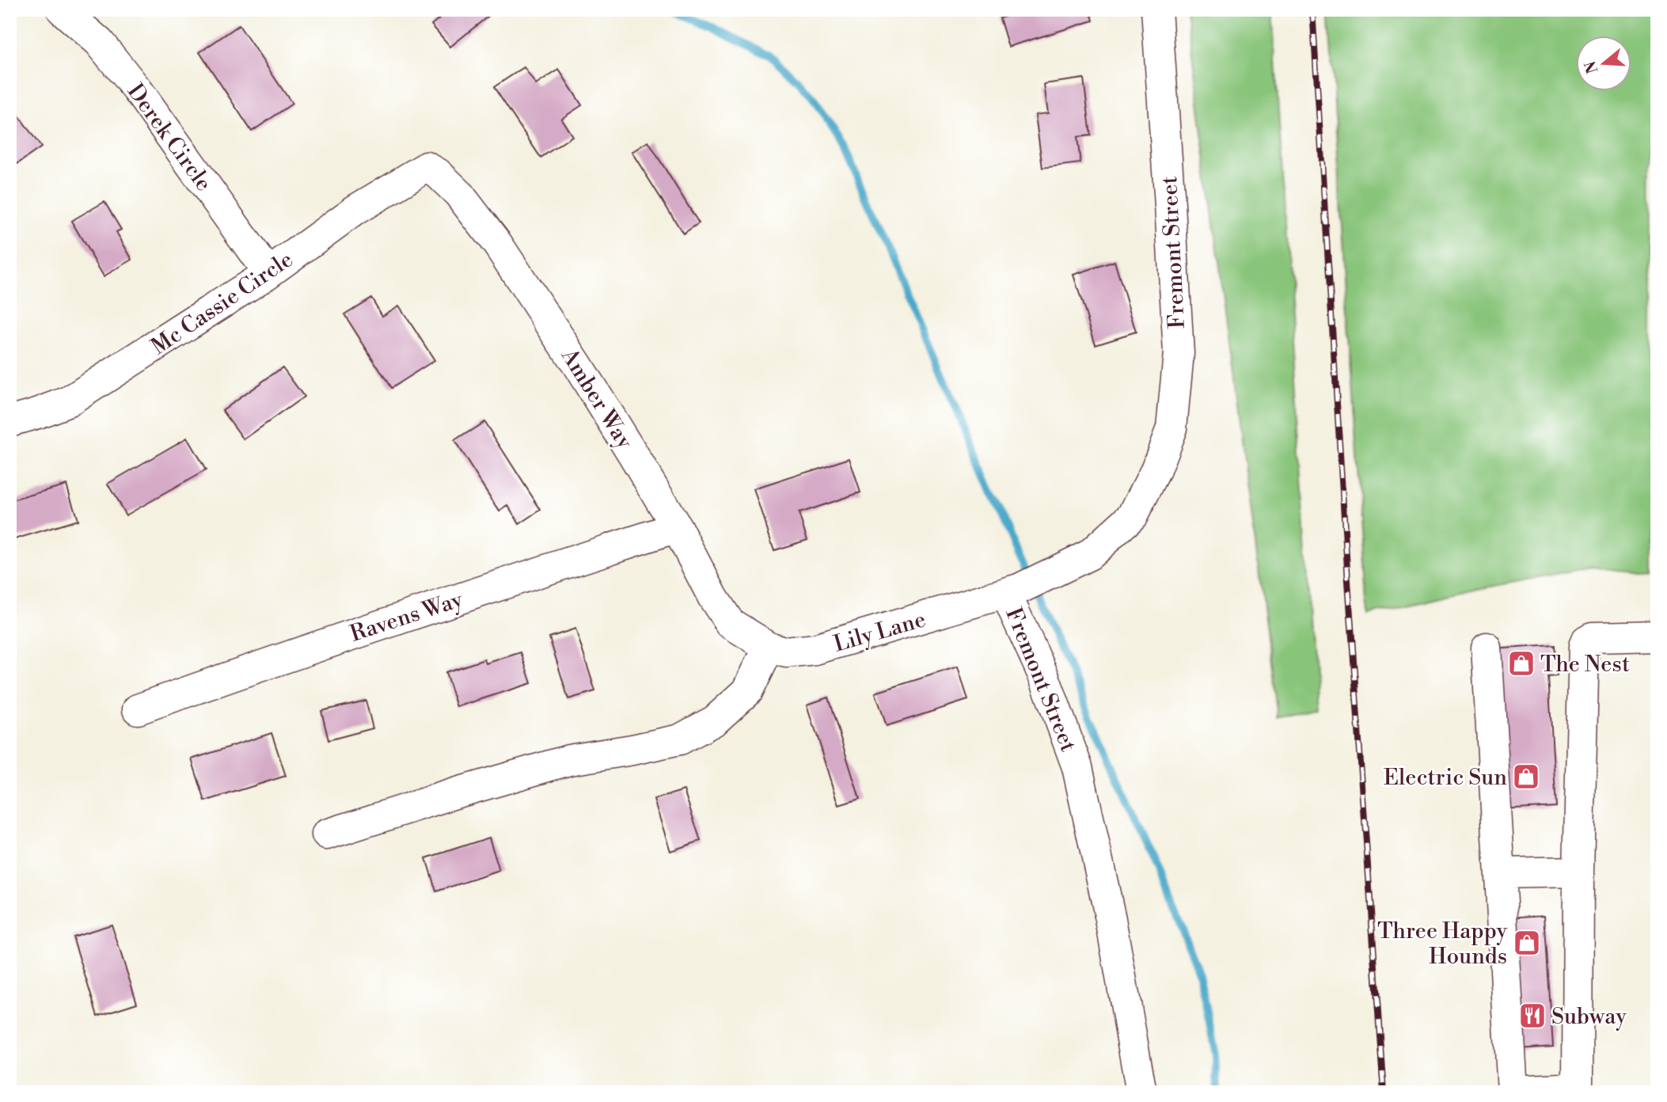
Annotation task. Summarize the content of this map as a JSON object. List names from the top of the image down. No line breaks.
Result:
{"streets":{"street":["Derek Circle","Fremont Street","Mc Cassie Circle","Amber Way","Ravens Way","Lily Lane"]},"crossings":[["Derek Circle","Mc Cassie Circle"],["Fremont Street","Lily Lane"],["Mc Cassie Circle","Amber Way"],["Amber Way","Ravens Way"],["Amber Way","Lily Lane"]],"places":{"shop":["The Nest","Electric Sun","Three Happy Hounds"],"restaurant":["Subway"]},"north":"left"}
